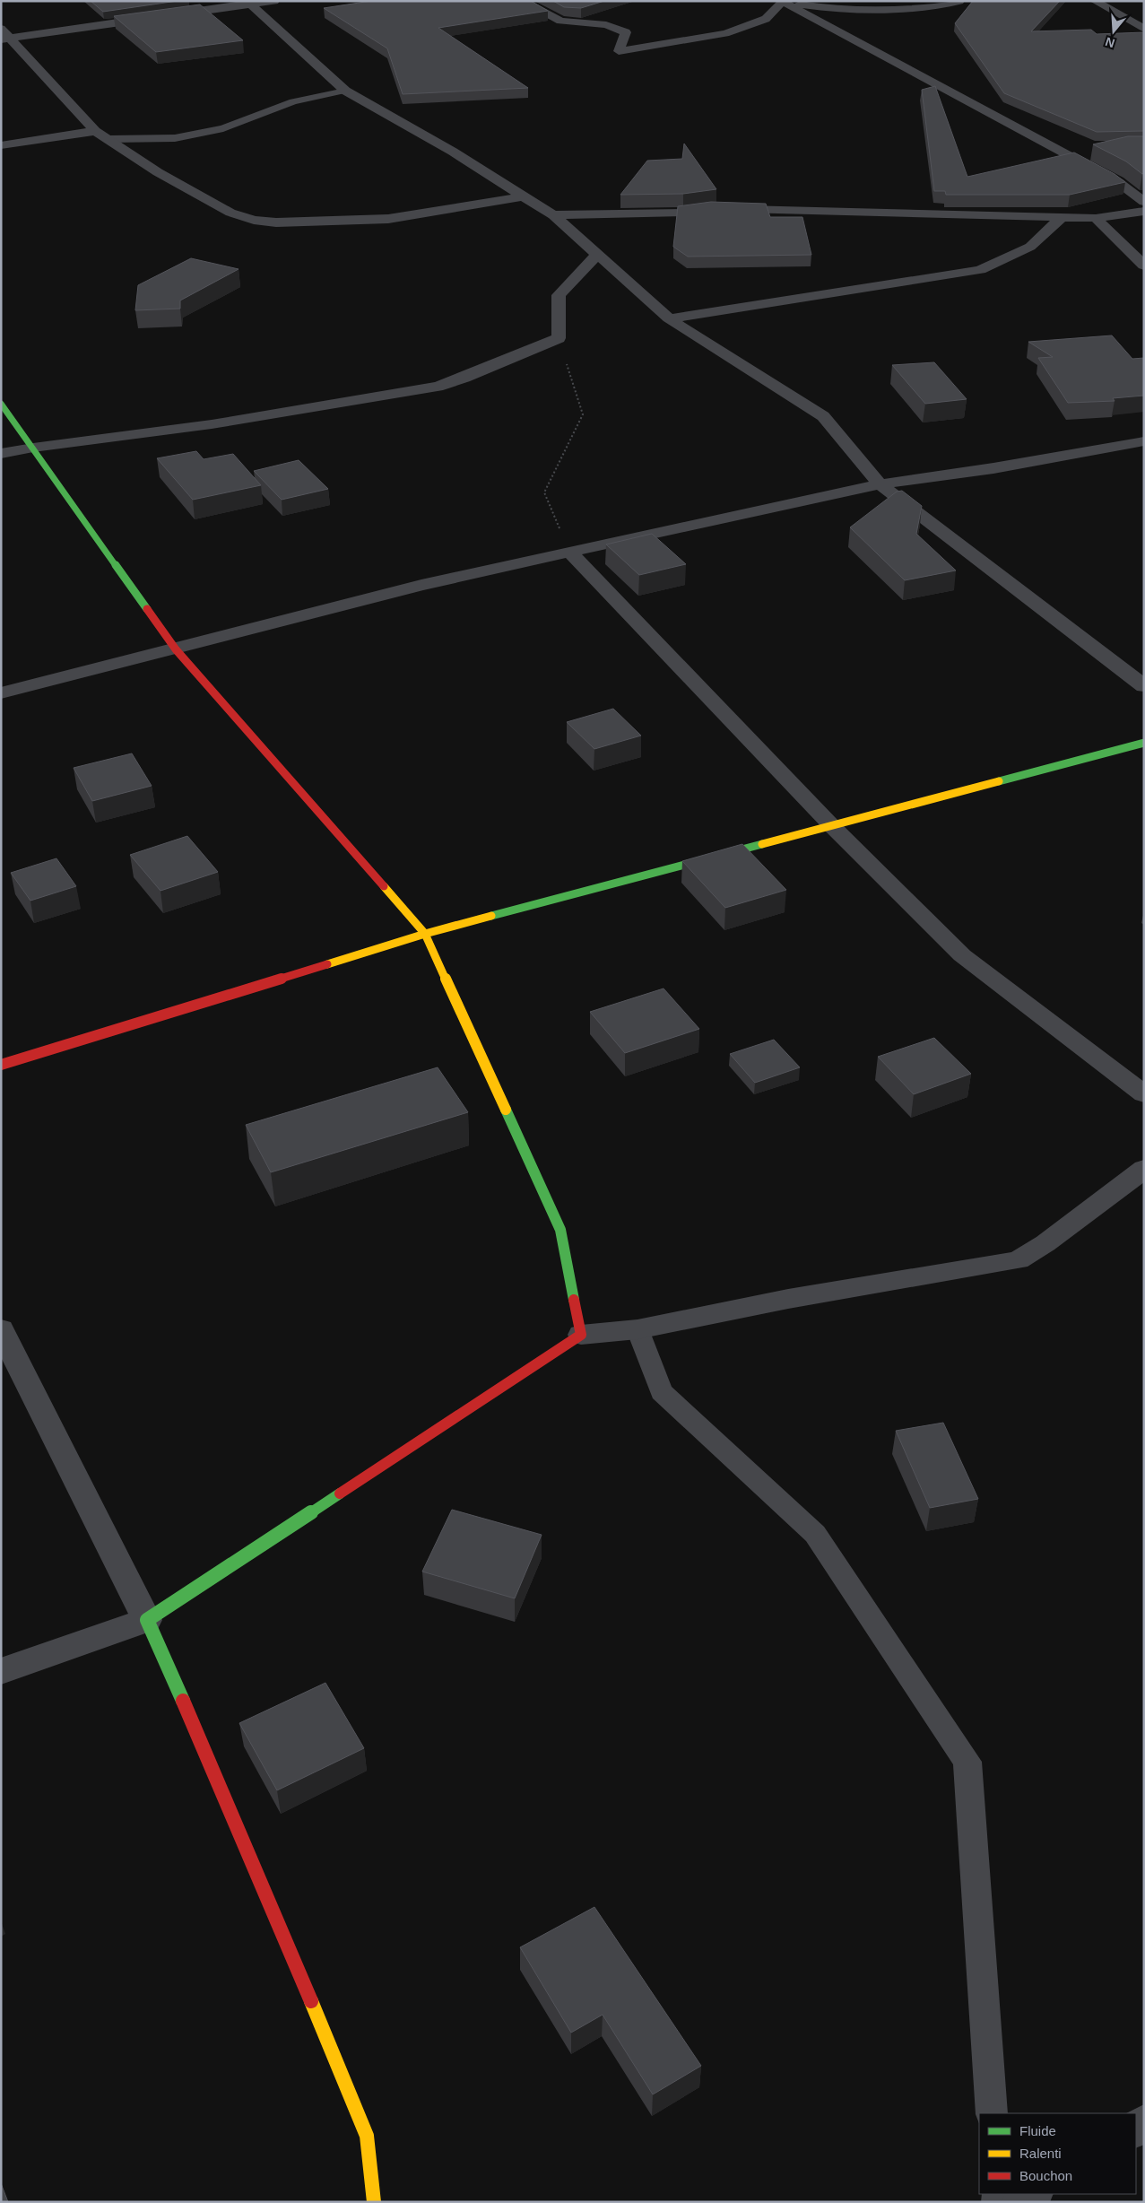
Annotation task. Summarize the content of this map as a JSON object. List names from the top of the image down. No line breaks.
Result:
{"legend":["Fluide","Ralenti","Bouchon"],"north":"bottom"}
